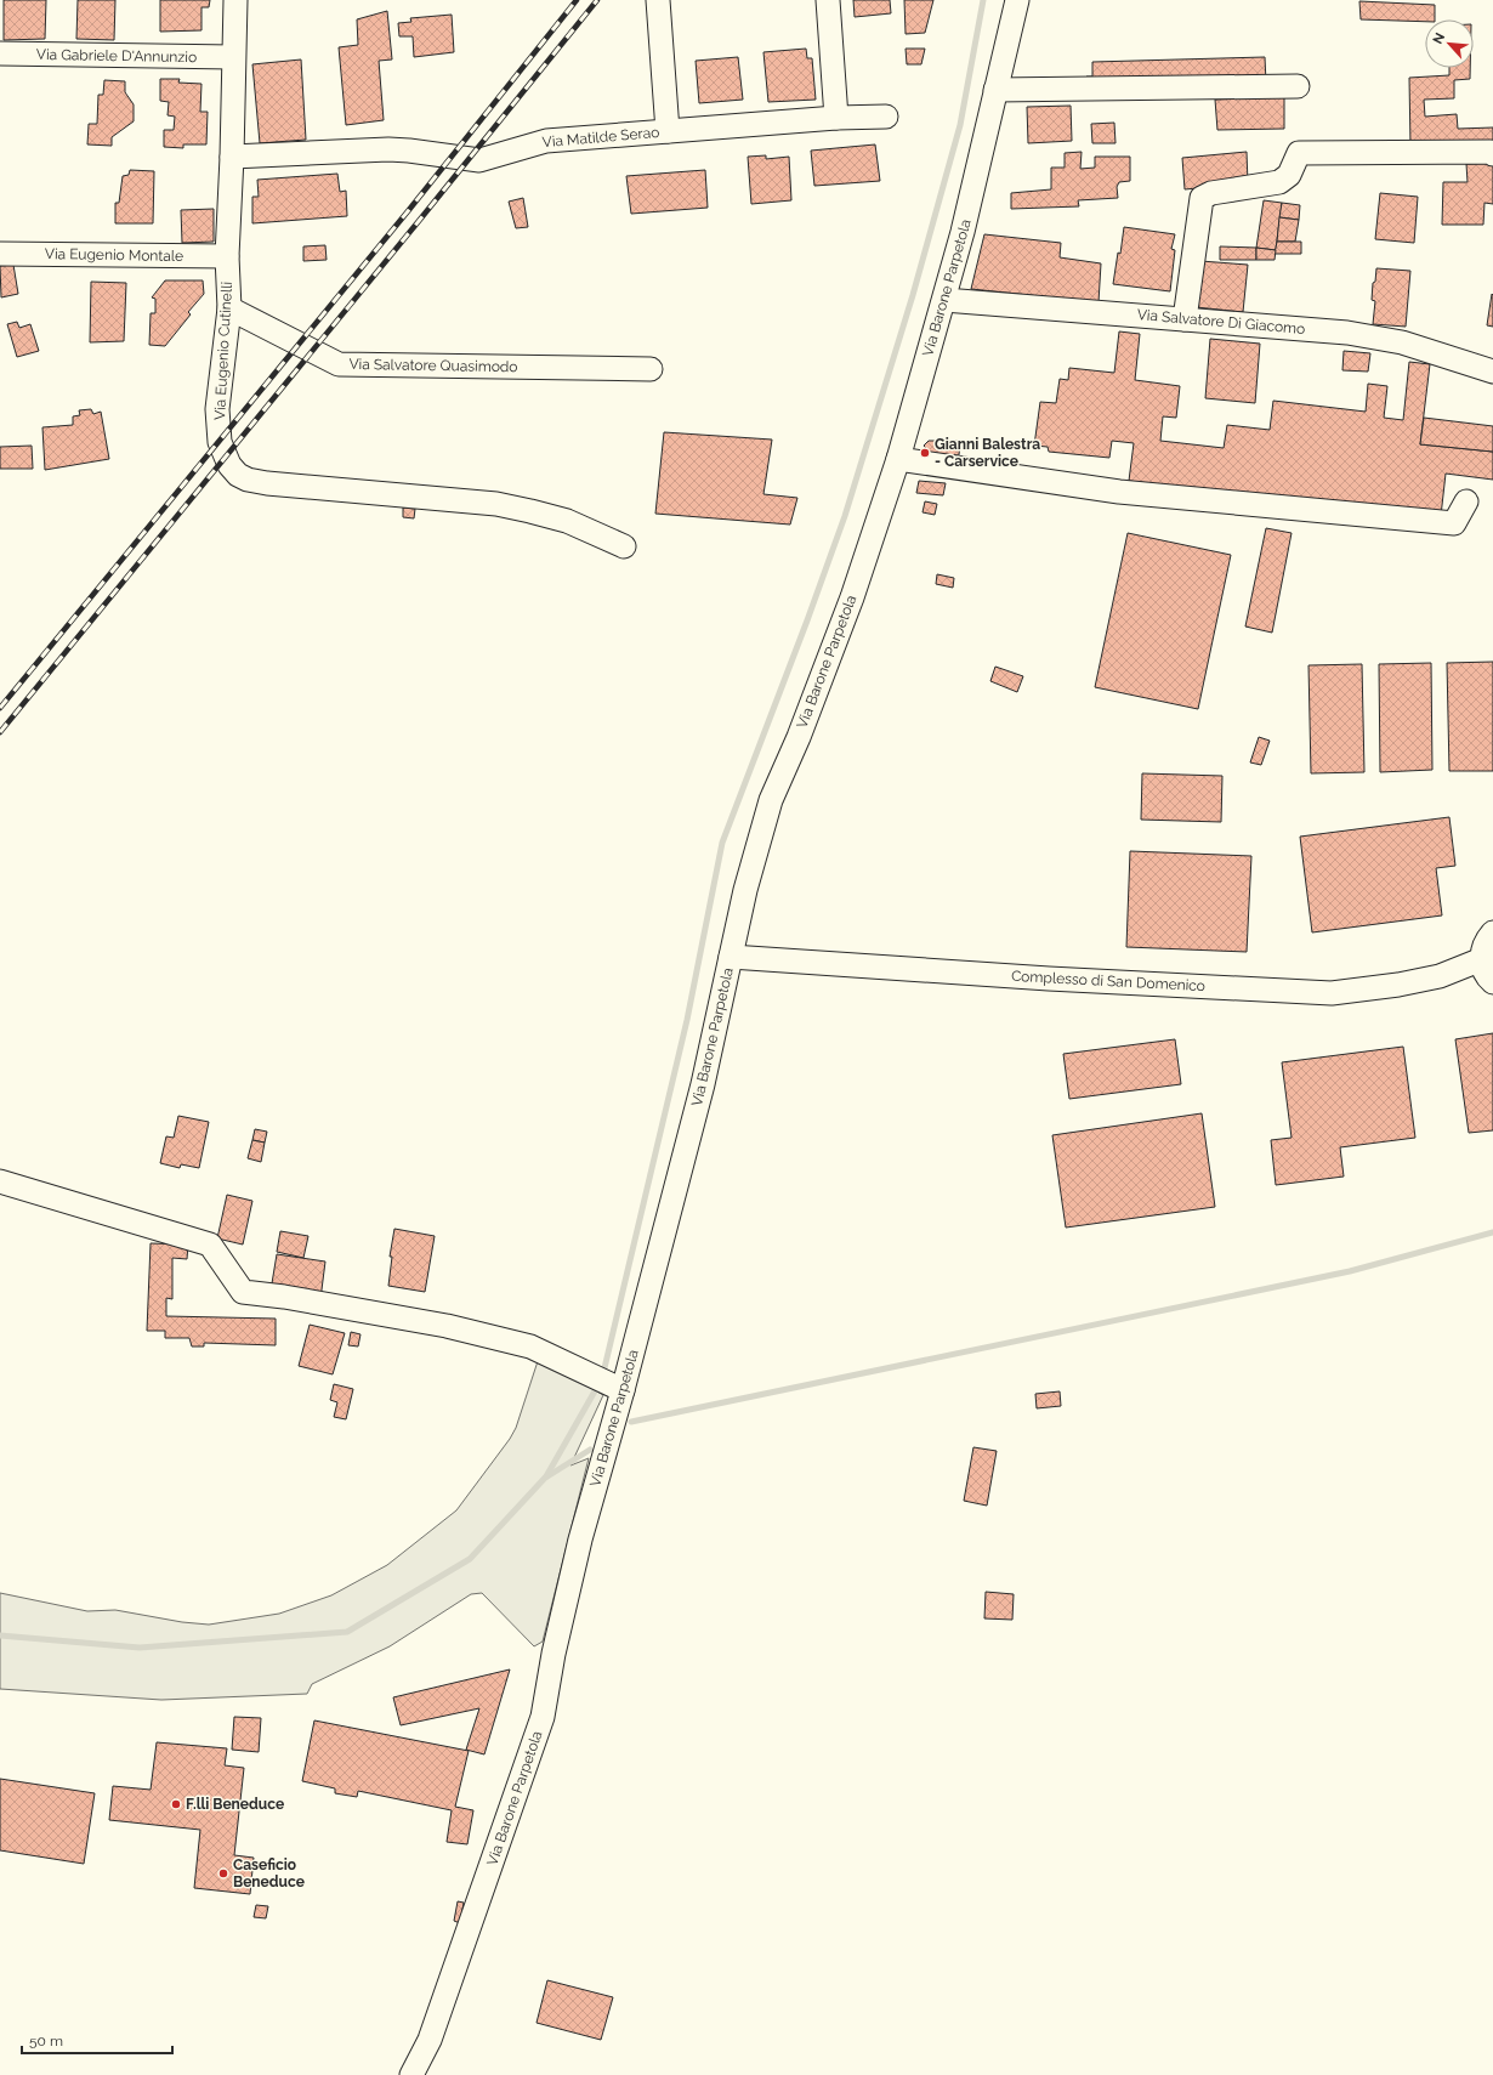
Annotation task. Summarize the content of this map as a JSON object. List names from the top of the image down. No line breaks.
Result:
{"streets":{"street":["Via Gabriele D'Annunzio","Via Matilde Serao","Via Eugenio Montale","Via Barone Parpetola","Via Salvatore Di Giacomo","Via Eugenio Cutinelli","Via Salvatore Quasimodo","Complesso di San Domenico"]},"crossings":[["Via Gabriele D'Annunzio","Via Eugenio Cutinelli"],["Via Matilde Serao","Via Eugenio Cutinelli"],["Via Eugenio Montale","Via Eugenio Cutinelli"],["Via Barone Parpetola","Via Salvatore Di Giacomo"],["Via Barone Parpetola","Complesso di San Domenico"],["Via Eugenio Cutinelli","Via Salvatore Quasimodo"]],"places":["Gianni Balestra - Carservice","F.lli Beneduce","Caseficio Beneduce"],"scale_bar":"50 m","north":"top left"}
